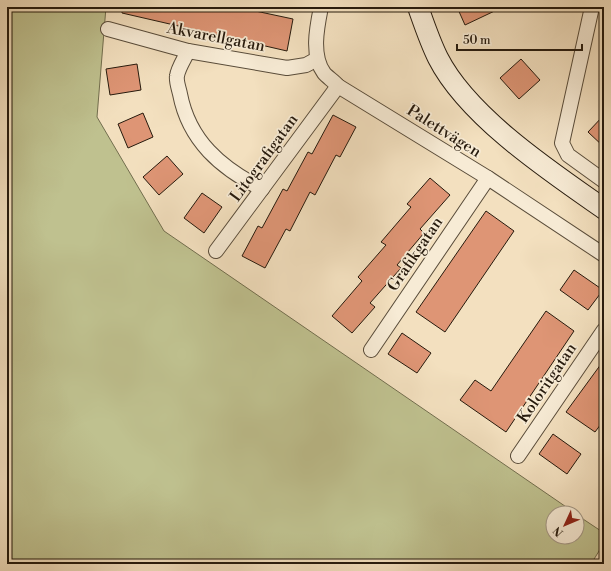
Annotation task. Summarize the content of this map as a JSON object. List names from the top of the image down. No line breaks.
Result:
{"streets":{"street":["Akvarellgatan","Palettvägen","Litografigatan","Grafikgatan","Koloritgatan"]},"crossings":[["Akvarellgatan","Palettvägen"],["Palettvägen","Litografigatan"],["Palettvägen","Grafikgatan"]],"scale_bar":"50 m","north":"bottom left"}
